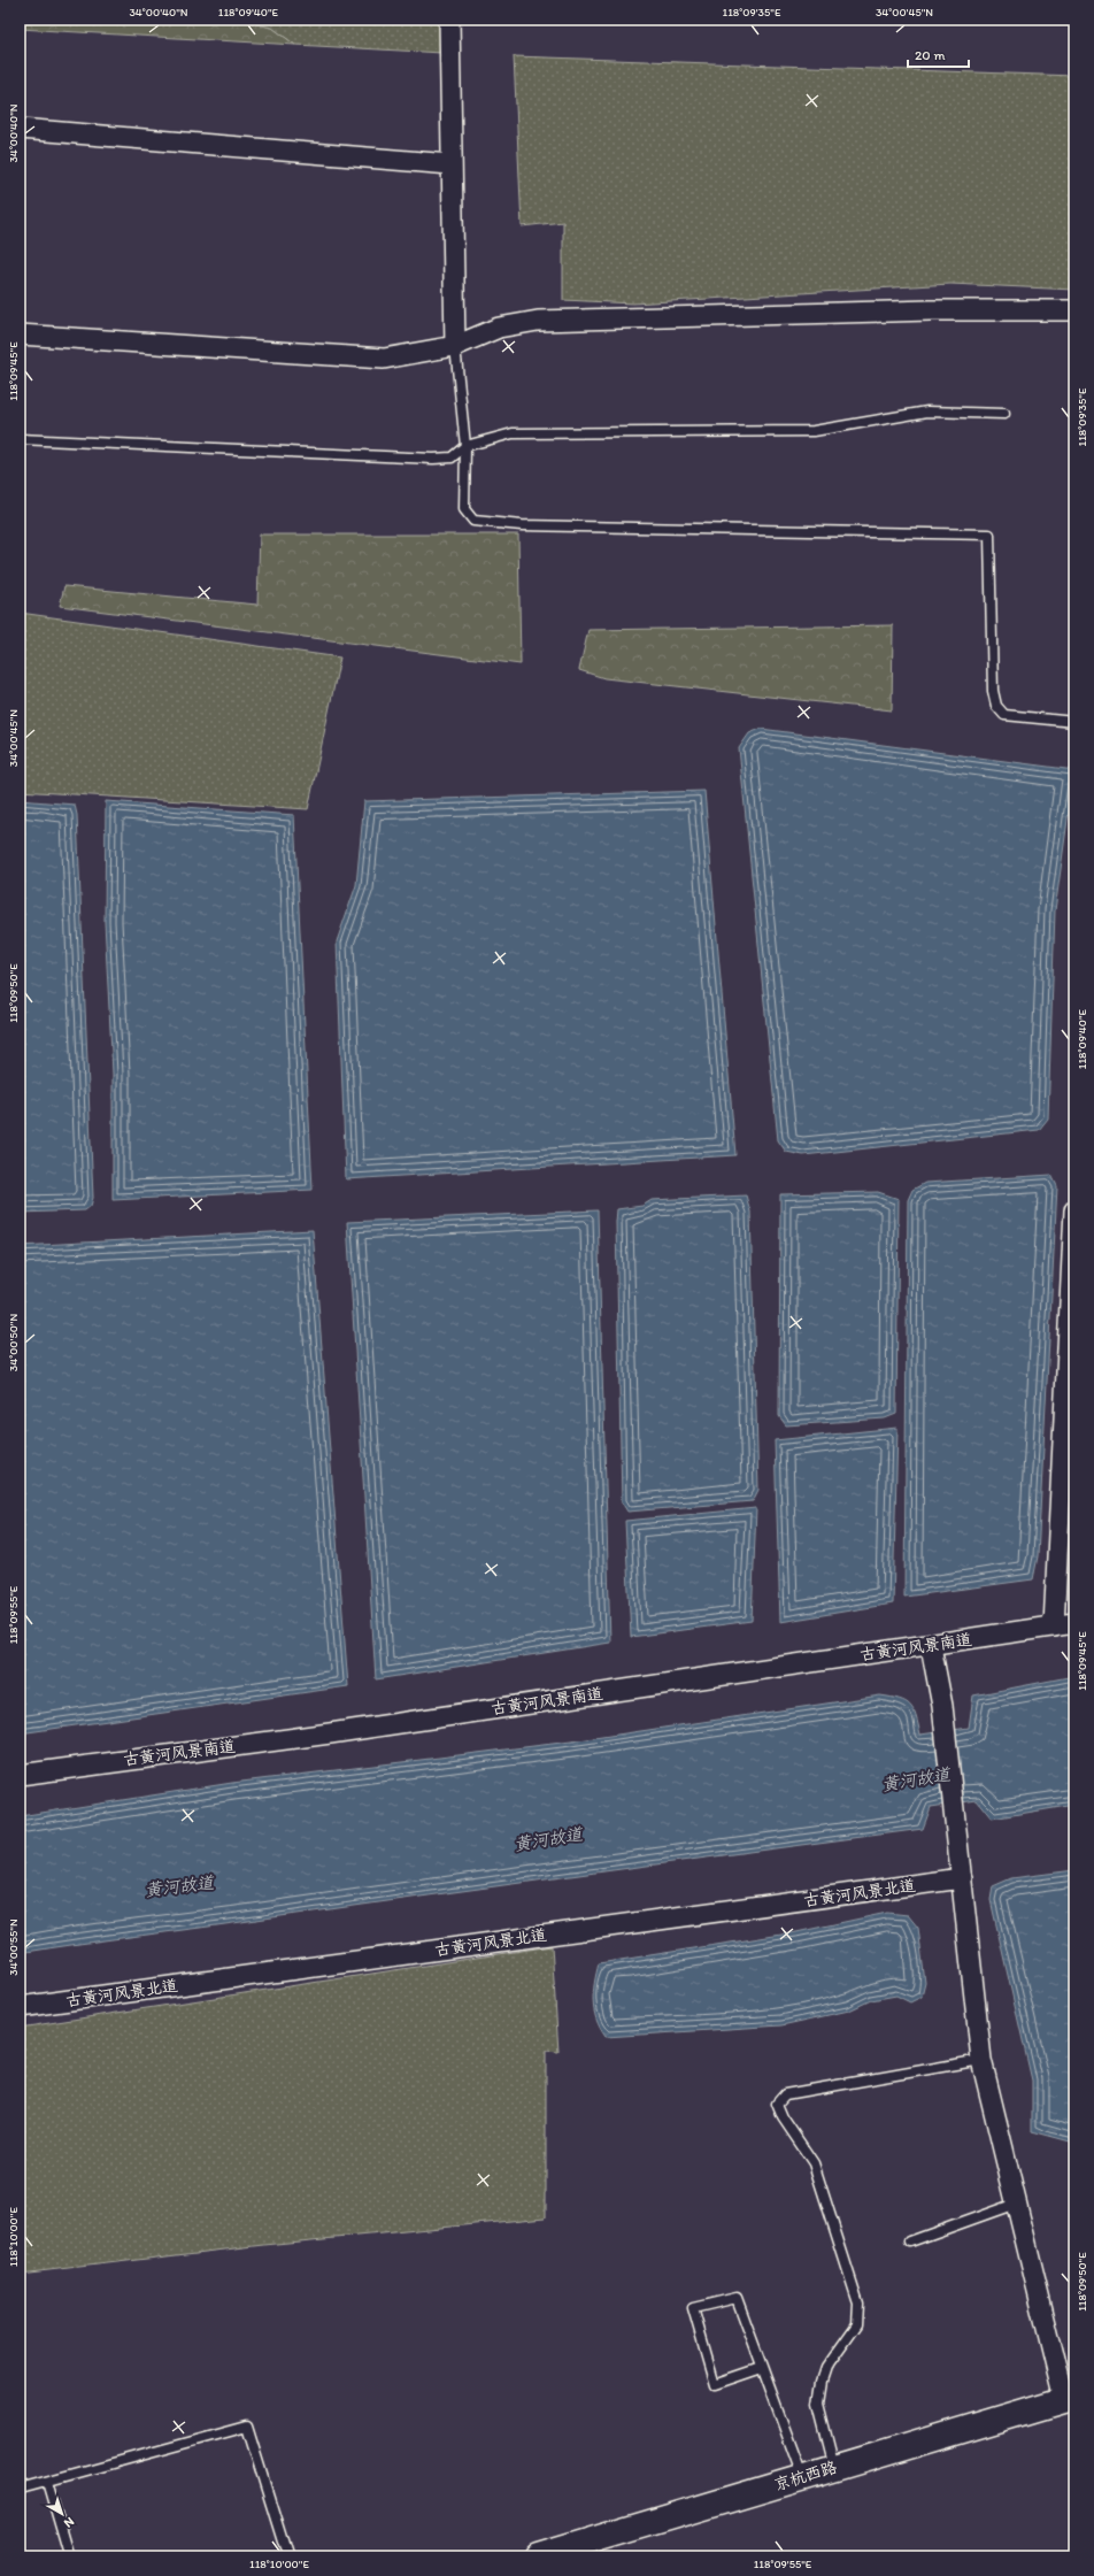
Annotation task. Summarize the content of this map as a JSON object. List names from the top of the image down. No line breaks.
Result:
{"streets":{"main road":["京杭西路"],"street":["古黄河风景南道","古黄河风景北道"]},"water":["黄河故道"],"scale_bar":"20 m","north":"bottom right","coordinates":["34°00'40\"N","118°09'40\"E","118°09'35\"E","34°00'45\"N","118°09'45\"E","118°09'50\"E","34°00'50\"N","118°09'55\"E","34°00'55\"N","118°10'00\"E"]}
